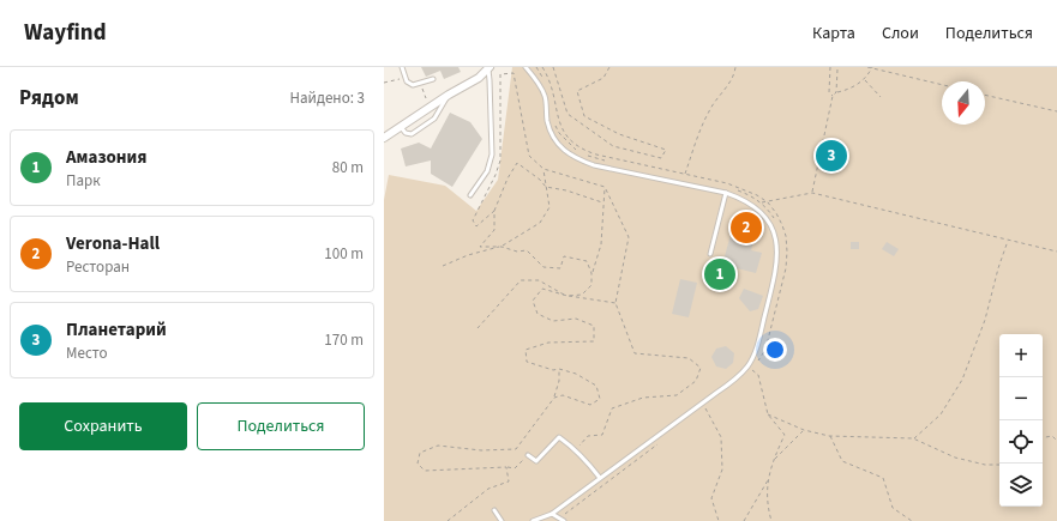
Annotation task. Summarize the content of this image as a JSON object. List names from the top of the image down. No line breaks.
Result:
{"north":"bottom","page":{"header":"Wayfind","nav":["Карта","Слои","Поделиться"],"heading":["Рядом","Найдено: 3"],"list":[{"mark":"1","name":"Амазония","note":"Парк","value":"80 m"},{"mark":"2","name":"Verona-Hall","note":"Ресторан","value":"100 m"},{"mark":"3","name":"Планетарий","note":"Место","value":"170 m"}],"pins":["3","2","1"],"map_buttons":["+","−"],"buttons":["Сохранить","Поделиться"]}}
